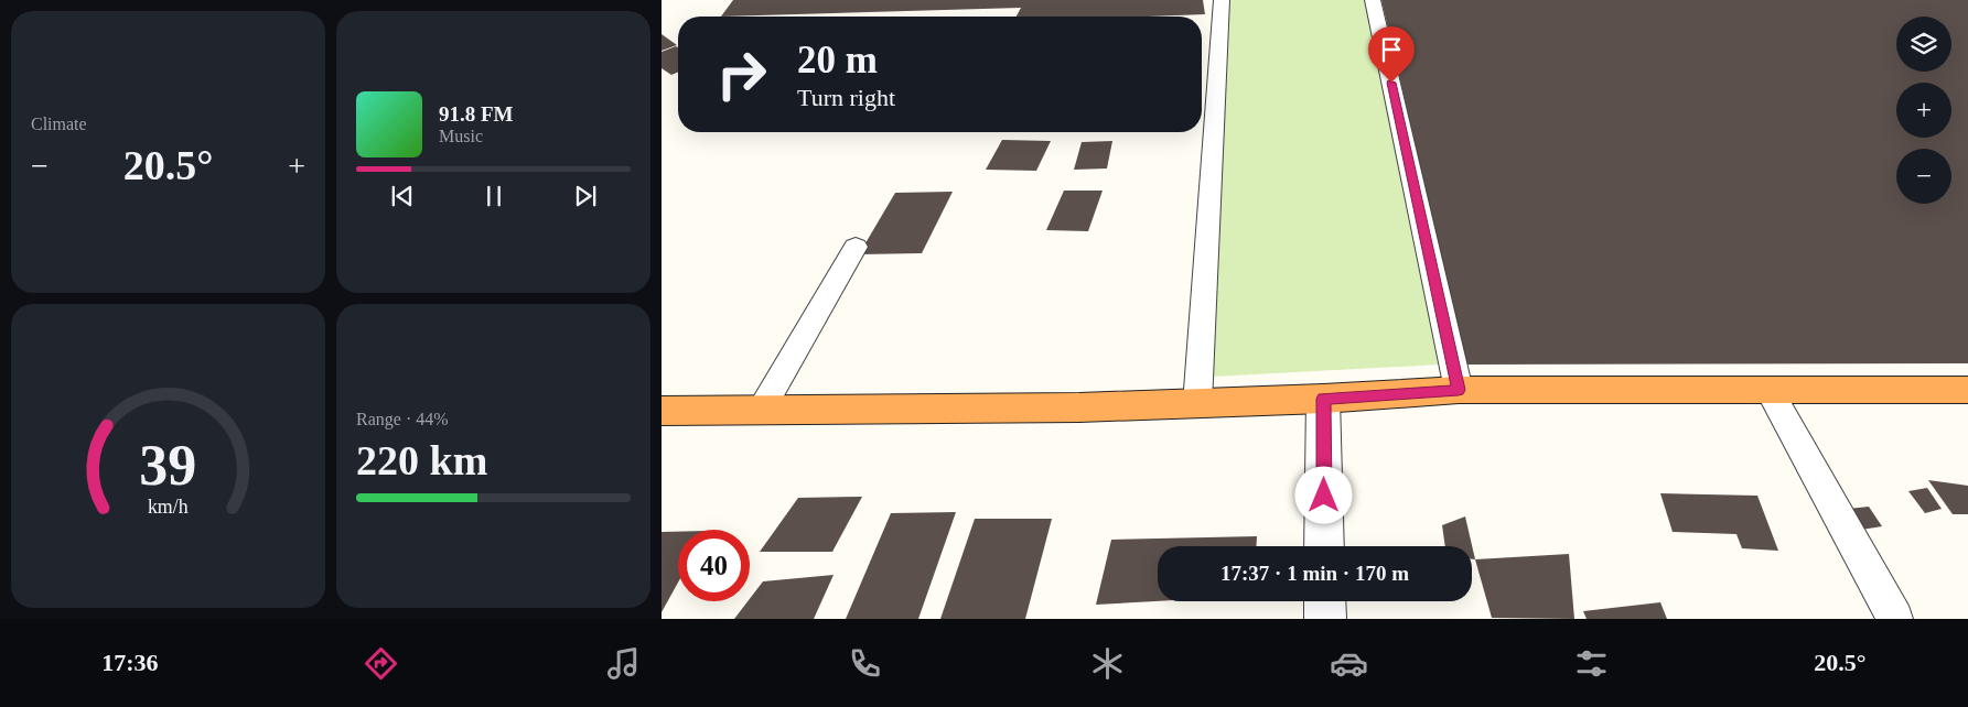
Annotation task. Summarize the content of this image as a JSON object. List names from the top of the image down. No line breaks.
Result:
{"page":{"tile":["Climate",["Range · 44%","220 km"]],"map_buttons":["+","−"],"turn":["20 m","Turn right"],"song":["91.8 FM","Music"],"heat":["−","20.5°","+"],"limit":"40","trip":"17:37 · 1 min · 170 m","tabs":["17:36","20.5°"],"gauge":["39","km/h"]}}
